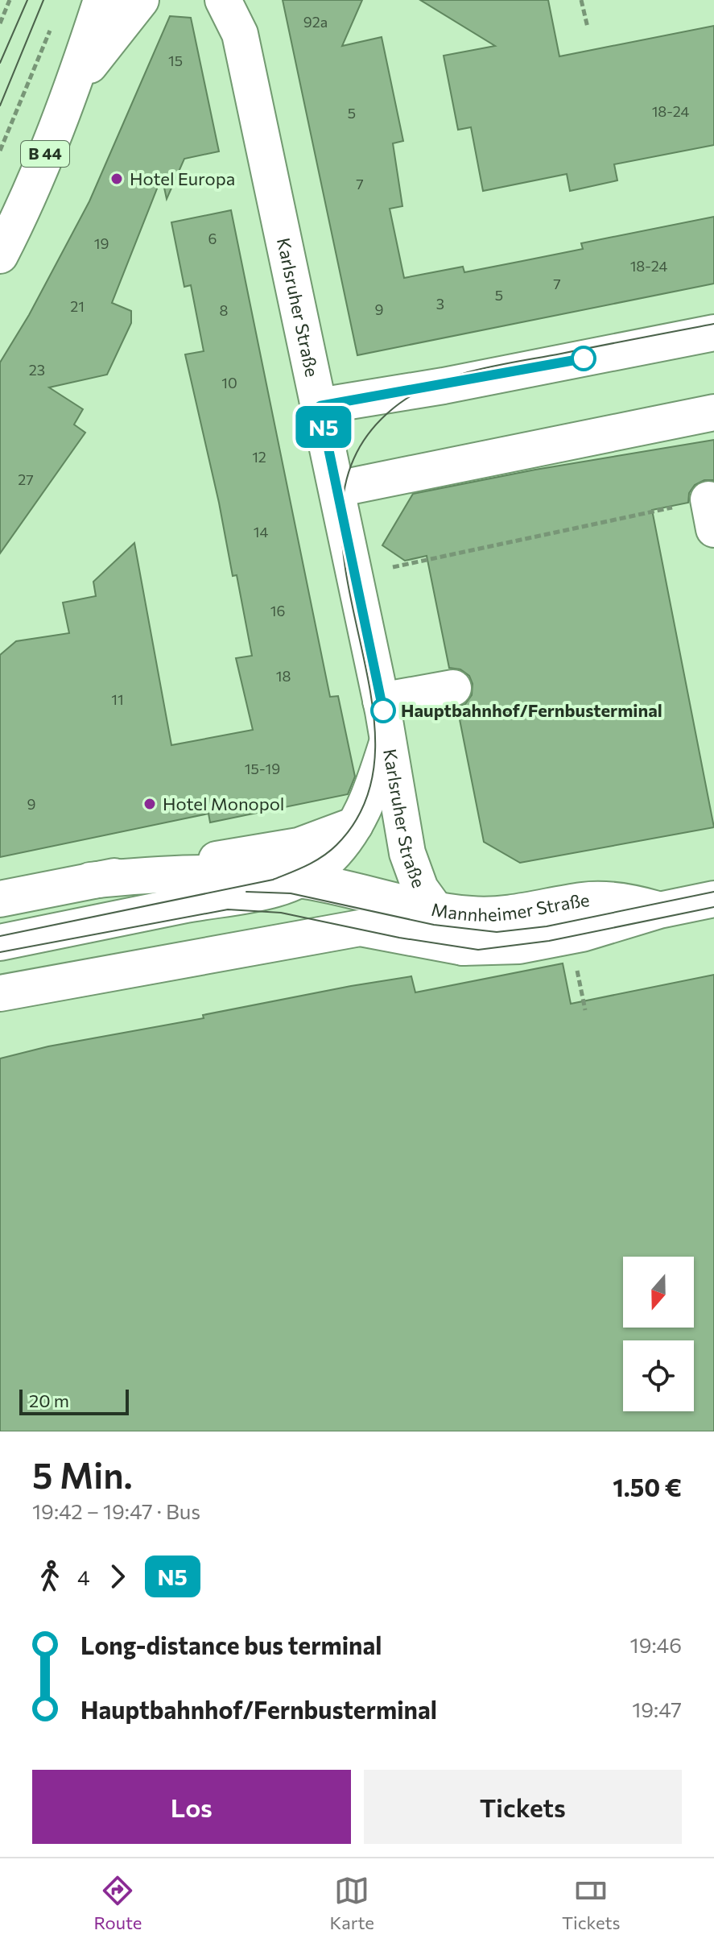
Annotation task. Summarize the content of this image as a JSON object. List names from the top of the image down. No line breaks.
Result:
{"streets":{"street":["B 44","Karlsruher Straße","Mannheimer Straße"]},"crossings":[["Karlsruher Straße","Mannheimer Straße"]],"places":["Hotel Europa","Hauptbahnhof/Fernbusterminal","Hotel Monopol"],"lines":["bus line N5"],"house_numbers":["92a","15","18-24","5","7","6","19","18-24","7","5","3","21","9","8","23","10","12","27","14","16","18","11","15-19","9"],"scale_bar":"20 m","north":"bottom","page":{"on_map":"N5","scale":"20 m","heading":["5 Min.","19:42 – 19:47 · Bus","1.50 €"],"legs":["4","N5"],"list":[{"name":"Long-distance bus terminal","value":"19:46"},{"name":"Hauptbahnhof/Fernbusterminal","value":"19:47"}],"buttons":["Los","Tickets"],"tabs":["Route","Karte","Tickets"]}}
